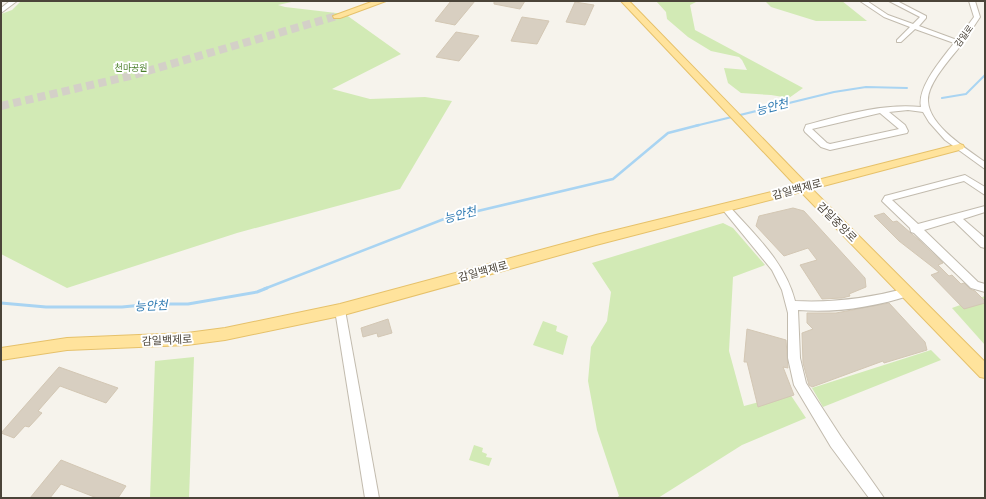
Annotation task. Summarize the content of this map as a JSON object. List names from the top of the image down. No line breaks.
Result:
{"streets":{"main road":["감일백제로","감일중앙로"],"street":["감일로"]},"crossings":[["감일백제로","감일중앙로"]],"water":["능안천"],"parks":["천마공원"]}
